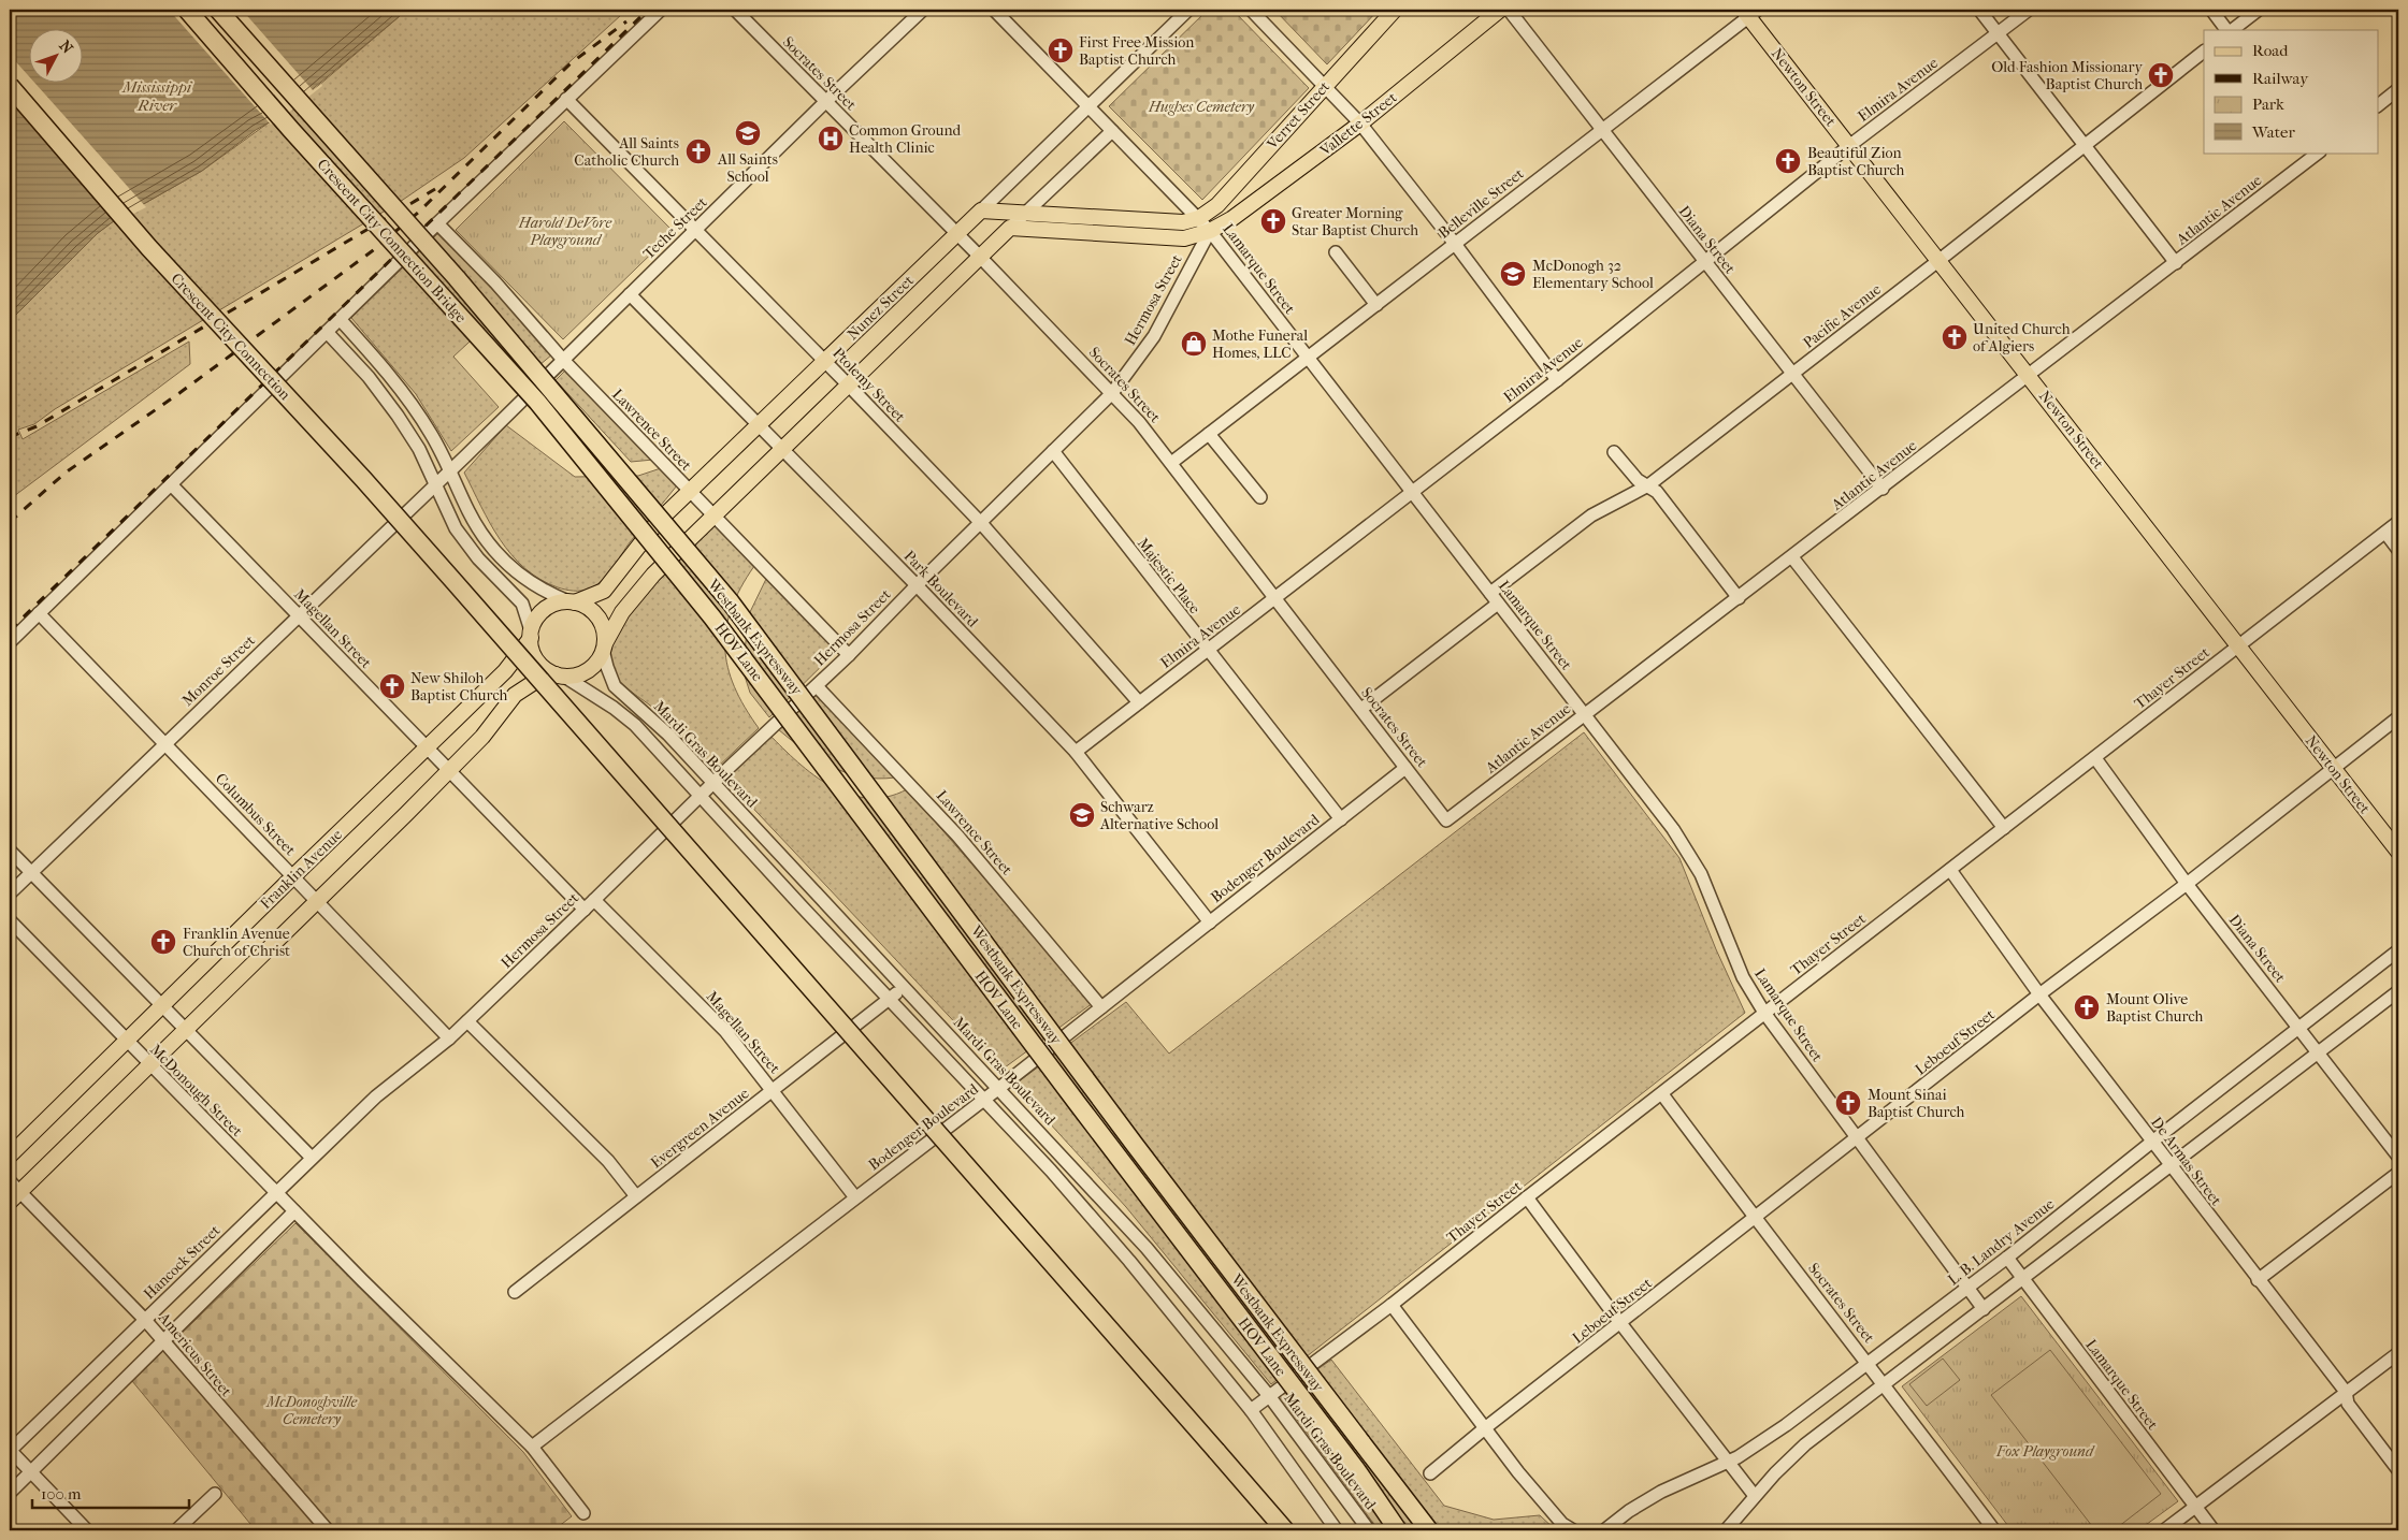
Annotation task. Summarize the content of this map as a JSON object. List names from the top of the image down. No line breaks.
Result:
{"streets":{"highway":["Crescent City Connection Bridge","Crescent City Connection","Westbank Expressway","HOV Lane"],"main road":["Newton Street","Verret Street","Vallette Street","Nunez Street","Franklin Avenue"],"street":["Socrates Street","Elmira Avenue","Belleville Street","Atlantic Avenue","Teche Street","Diana Street","Lamarque Street","Hermosa Street","Pacific Avenue","Ptolemy Street","Lawrence Street","Majestic Place","Park Boulevard","Magellan Street","Monroe Street","Thayer Street","Mardi Gras Boulevard","Columbus Street","Bodenger Boulevard","Leboeuf Street","McDonough Street","Evergreen Avenue","De Armas Street","L. B. Landry Avenue","Hancock Street","Americus Street"]},"crossings":[["Socrates Street","Elmira Avenue"],["Socrates Street","Belleville Street"],["Socrates Street","Atlantic Avenue"],["Socrates Street","Teche Street"],["Socrates Street","Hermosa Street"],["Socrates Street","Nunez Street"],["Socrates Street","Pacific Avenue"],["Socrates Street","Thayer Street"],["Socrates Street","Bodenger Boulevard"],["Socrates Street","Leboeuf Street"],["Socrates Street","L. B. Landry Avenue"],["Newton Street","Elmira Avenue"],["Newton Street","Belleville Street"],["Newton Street","Atlantic Avenue"],["Newton Street","Pacific Avenue"],["Newton Street","Thayer Street"],["Newton Street","Leboeuf Street"],["Elmira Avenue","Diana Street"],["Elmira Avenue","Lamarque Street"],["Elmira Avenue","Ptolemy Street"],["Elmira Avenue","Majestic Place"],["Elmira Avenue","Park Boulevard"],["Verret Street","Lamarque Street"],["Vallette Street","Lamarque Street"],["Vallette Street","Hermosa Street"],["Belleville Street","Diana Street"],["Belleville Street","Lamarque Street"],["Atlantic Avenue","Diana Street"],["Atlantic Avenue","Lamarque Street"],["Teche Street","Ptolemy Street"],["Teche Street","Lawrence Street"],["Teche Street","Park Boulevard"],["Teche Street","Monroe Street"],["Diana Street","Pacific Avenue"],["Diana Street","Thayer Street"],["Diana Street","Leboeuf Street"],["Diana Street","L. B. Landry Avenue"],["Crescent City Connection Bridge","HOV Lane"],["Lamarque Street","Hermosa Street"],["Lamarque Street","Nunez Street"],["Lamarque Street","Pacific Avenue"],["Lamarque Street","Thayer Street"],["Lamarque Street","Leboeuf Street"],["Lamarque Street","L. B. Landry Avenue"],["Hermosa Street","Ptolemy Street"],["Hermosa Street","Lawrence Street"],["Hermosa Street","Majestic Place"],["Hermosa Street","Park Boulevard"],["Hermosa Street","Magellan Street"],["Hermosa Street","Mardi Gras Boulevard"],["Hermosa Street","Columbus Street"],["Hermosa Street","Hancock Street"],["Nunez Street","Ptolemy Street"],["Nunez Street","Lawrence Street"],["Nunez Street","Park Boulevard"],["Nunez Street","Mardi Gras Boulevard"],["Nunez Street","Franklin Avenue"],["Lawrence Street","Bodenger Boulevard"],["Majestic Place","Bodenger Boulevard"],["Park Boulevard","Bodenger Boulevard"],["Magellan Street","Monroe Street"],["Magellan Street","Bodenger Boulevard"],["Magellan Street","Franklin Avenue"],["Magellan Street","Evergreen Avenue"],["Monroe Street","Columbus Street"],["Thayer Street","Mardi Gras Boulevard"],["Thayer Street","De Armas Street"],["Mardi Gras Boulevard","Bodenger Boulevard"],["Mardi Gras Boulevard","Franklin Avenue"],["Mardi Gras Boulevard","Evergreen Avenue"],["Columbus Street","Franklin Avenue"],["Bodenger Boulevard","McDonough Street"],["Franklin Avenue","McDonough Street"],["Leboeuf Street","De Armas Street"],["McDonough Street","Hancock Street"],["De Armas Street","L. B. Landry Avenue"],["Hancock Street","Americus Street"]],"water":["Mississippi River"],"parks":["Hughes Cemetery","Harold DeVore Playground","McDonoghville Cemetery","Fox Playground"],"places":{"church":["First Free Mission Baptist Church","Old Fashion Missionary Baptist Church","All Saints Catholic Church","Beautiful Zion Baptist Church","Greater Morning Star Baptist Church","United Church of Algiers","New Shiloh Baptist Church","Franklin Avenue Church of Christ","Mount Olive Baptist Church","Mount Sinai Baptist Church"],"school or university":["All Saints School","McDonogh 32 Elementary School","Schwarz Alternative School"],"hospital":["Common Ground Health Clinic"],"shop":["Mothe Funeral Homes, LLC"]},"legend":["Road","Railway","Park","Water"],"scale_bar":"100 m","north":"top right"}
